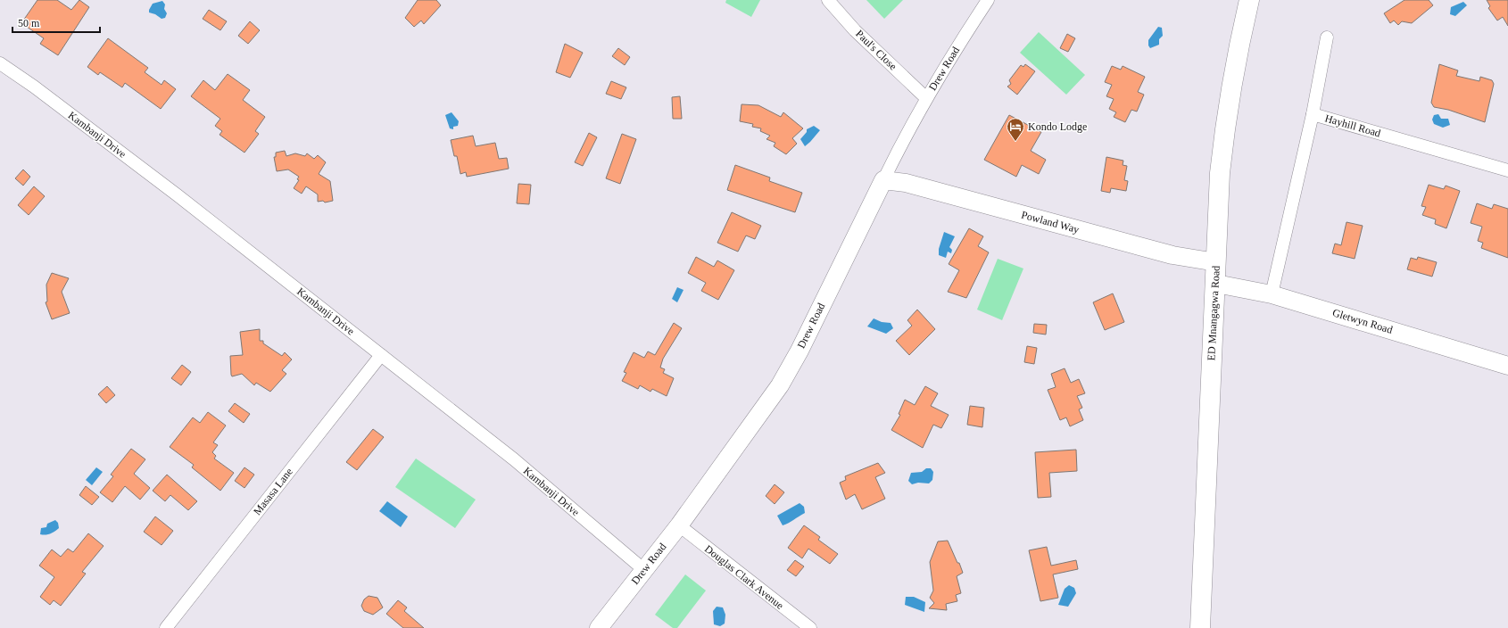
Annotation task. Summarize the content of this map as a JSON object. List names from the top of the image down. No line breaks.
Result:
{"streets":{"highway":["ED Mnangagwa Road"],"street":["Paul's Close","Drew Road","Hayhill Road","Kambanji Drive","Powland Way","Gletwyn Road","Masasa Lane","Douglas Clark Avenue"]},"crossings":[["Paul's Close","Drew Road"],["Drew Road","Kambanji Drive"],["Drew Road","Powland Way"],["Drew Road","Douglas Clark Avenue"],["Hayhill Road","Gletwyn Road"],["Kambanji Drive","Masasa Lane"],["Powland Way","ED Mnangagwa Road"],["ED Mnangagwa Road","Gletwyn Road"]],"places":{"hotel":["Kondo Lodge"]},"scale_bar":"50 m"}
